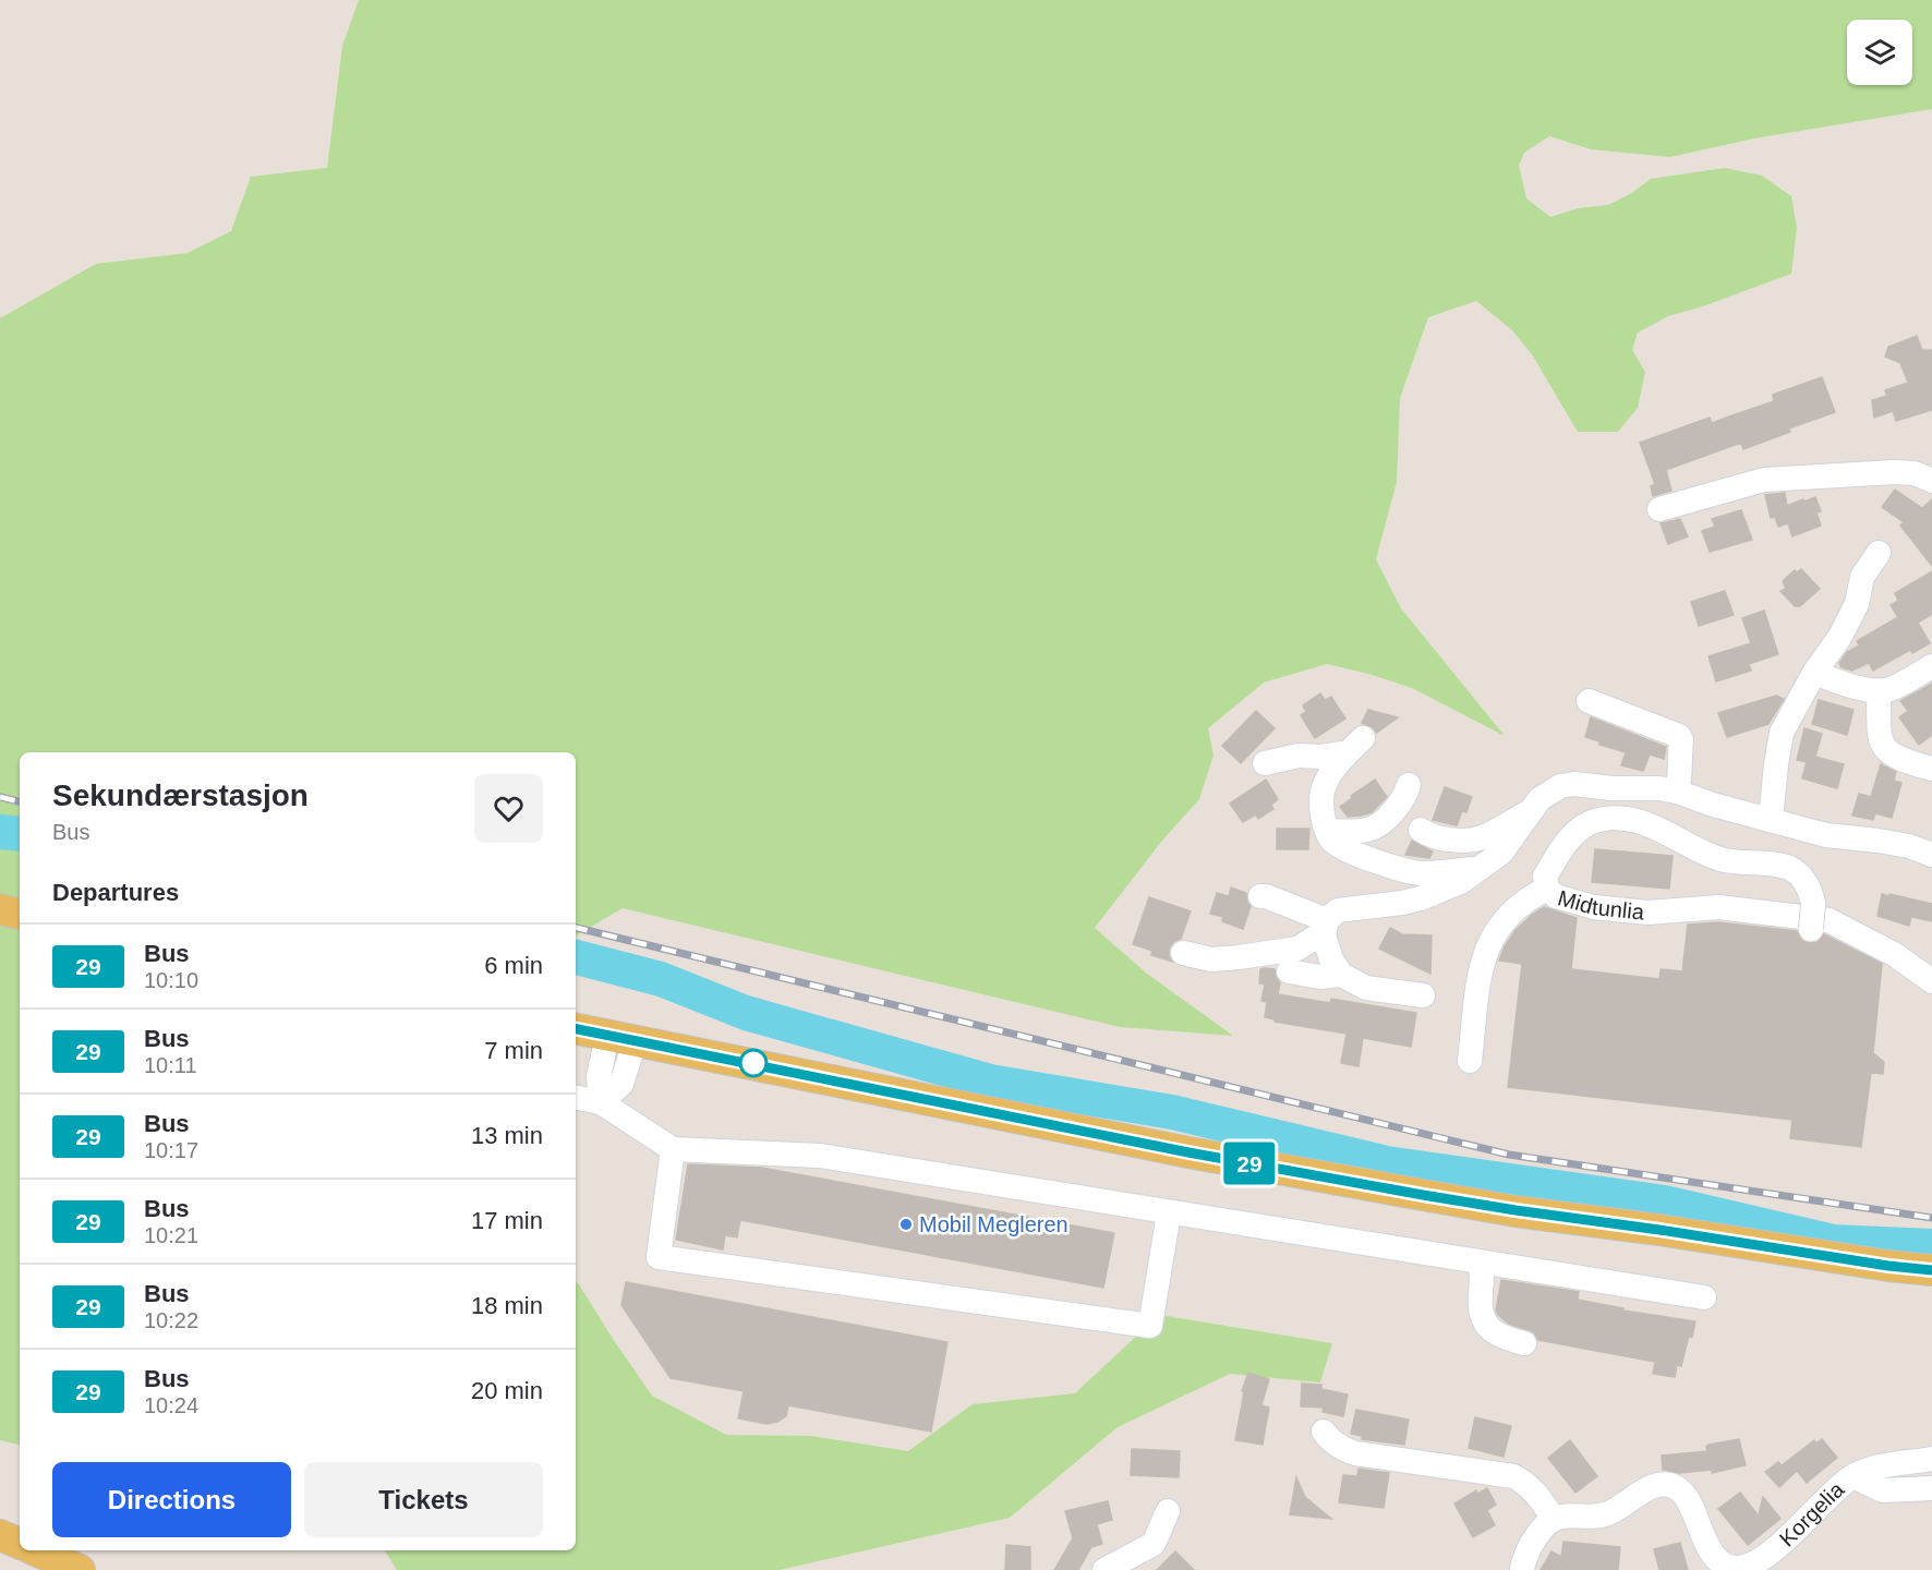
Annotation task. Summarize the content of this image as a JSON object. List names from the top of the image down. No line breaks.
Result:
{"streets":{"street":["Midtunlia","Korgelia"]},"places":["Mobil Megleren"],"lines":["bus line 29"],"page":{"on_map":"29","heading":[["Sekundærstasjon","Bus"],"Departures"],"list":[{"mark":"29","name":"Bus","note":"10:10","value":"6 min"},{"mark":"29","name":"Bus","note":"10:11","value":"7 min"},{"mark":"29","name":"Bus","note":"10:17","value":"13 min"},{"mark":"29","name":"Bus","note":"10:21","value":"17 min"},{"mark":"29","name":"Bus","note":"10:22","value":"18 min"},{"mark":"29","name":"Bus","note":"10:24","value":"20 min"}],"buttons":["Directions","Tickets"]}}
